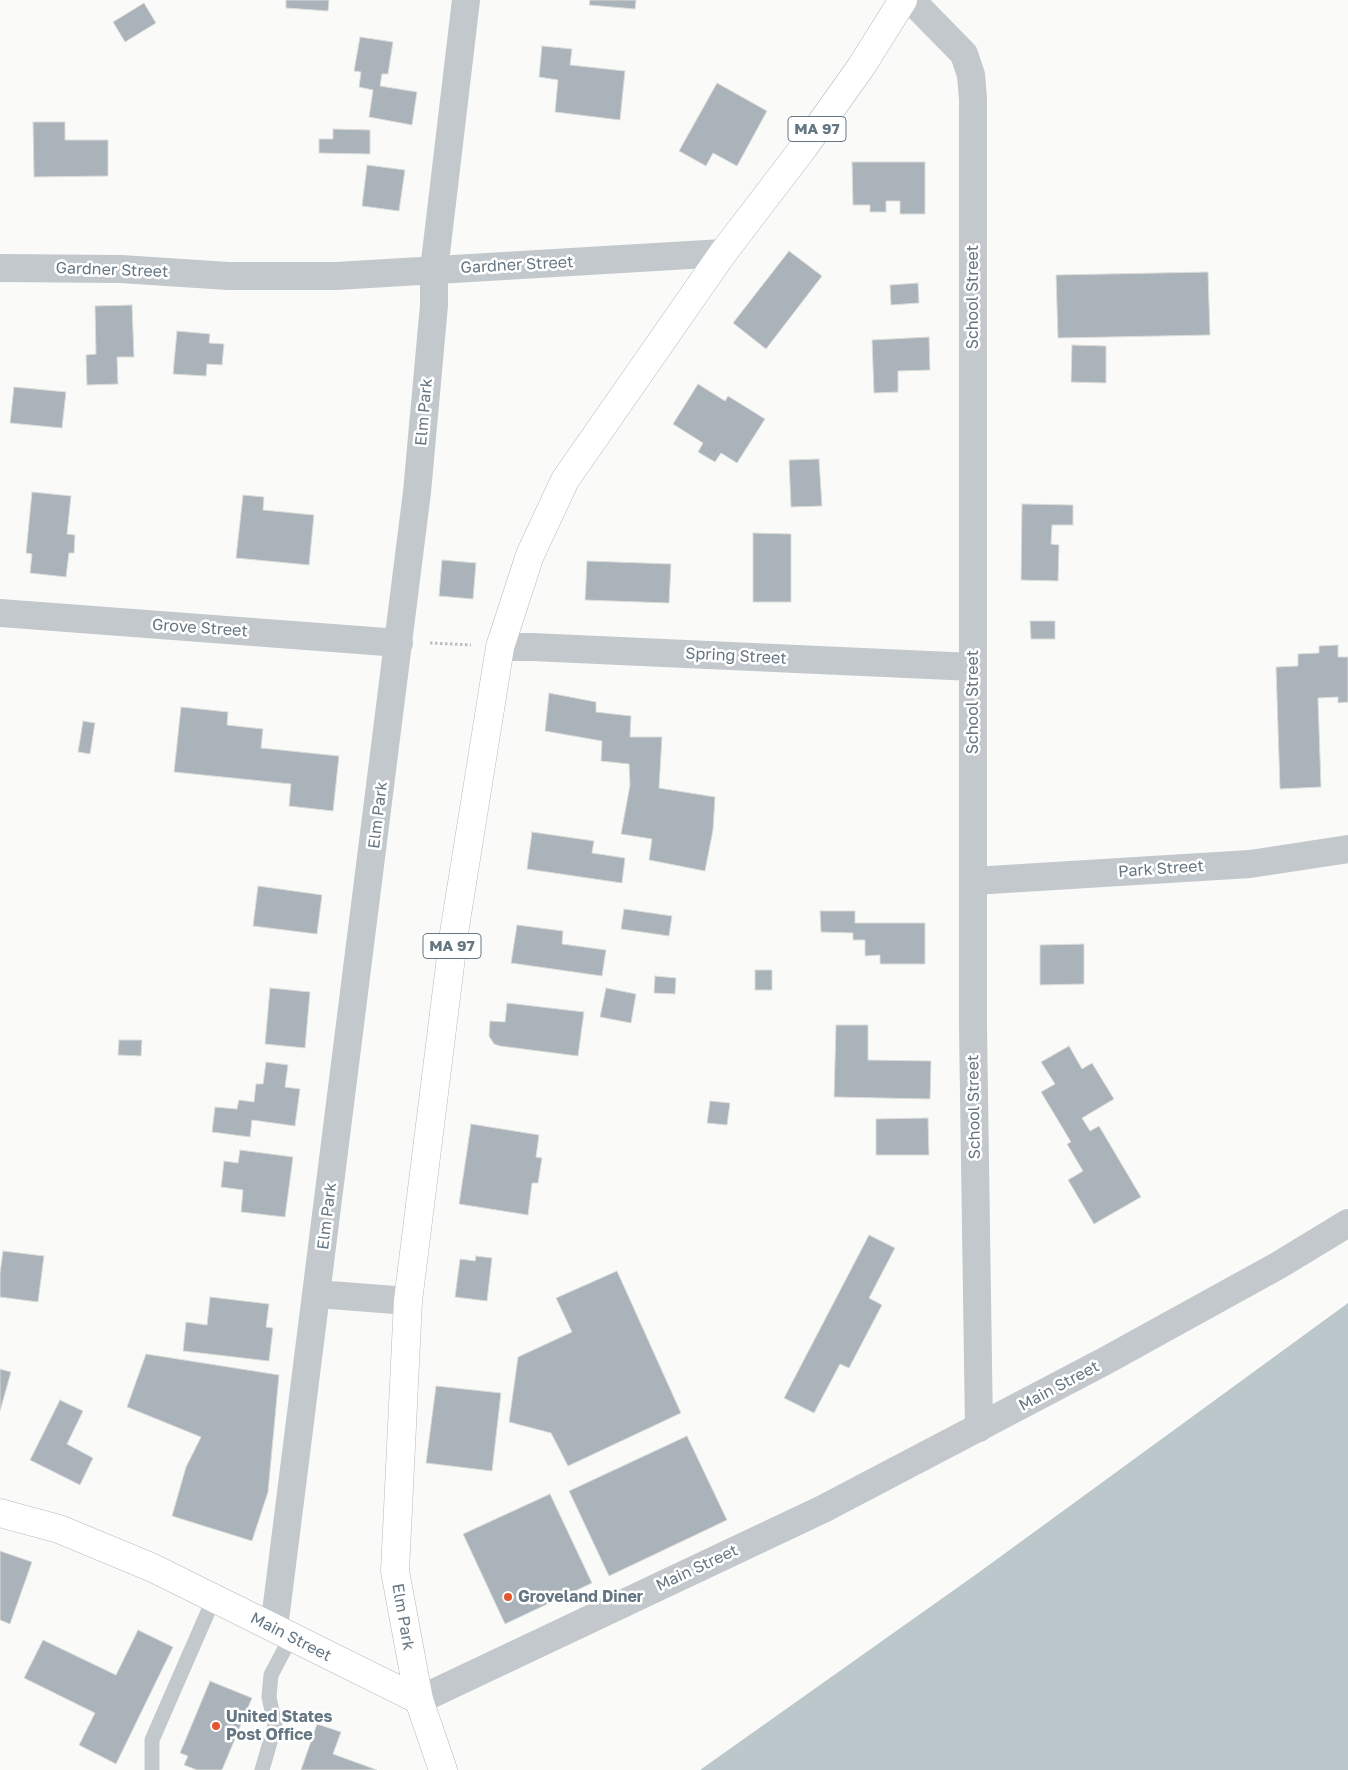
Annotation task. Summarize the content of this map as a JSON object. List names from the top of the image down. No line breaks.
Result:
{"streets":{"main road":["MA 97","Elm Park","Main Street"],"street":["Gardner Street","School Street","Grove Street","Spring Street","Park Street"]},"crossings":[["MA 97","Gardner Street"],["MA 97","Elm Park"],["MA 97","Main Street"],["Gardner Street","Elm Park"],["School Street","Spring Street"],["School Street","Park Street"],["School Street","Main Street"],["Elm Park","Grove Street"],["Elm Park","Spring Street"],["Elm Park","Main Street"]],"places":["Groveland Diner","United States Post Office"]}
